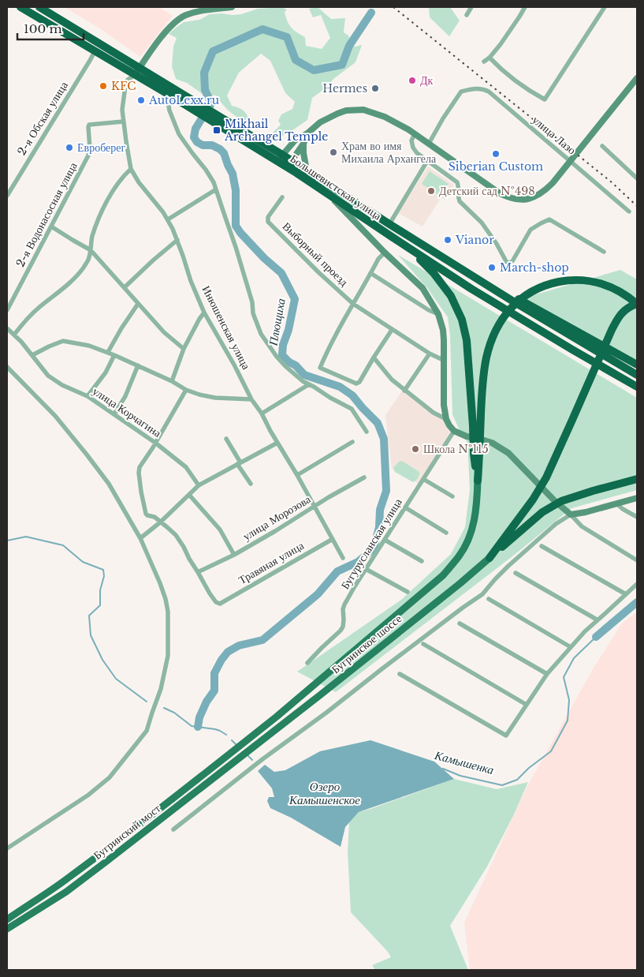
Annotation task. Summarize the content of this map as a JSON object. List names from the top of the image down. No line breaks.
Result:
{"streets":{"highway":["Большевистская улица"],"main road":["Бугринское шоссе","Бугринский мост"],"street":["2-я Обская улица","улица Лазо","2-я Водонасосная улица","Выборный проезд","Инюшенская улица","улица Корчагина","улица Морозова","Бугурусланская улица","Травяная улица"]},"crossings":[["2-я Обская улица","Большевистская улица"],["Большевистская улица","Инюшенская улица"],["2-я Водонасосная улица","Инюшенская улица"],["Инюшенская улица","улица Морозова"],["Инюшенская улица","Травяная улица"],["улица Морозова","Травяная улица"],["Бугринское шоссе","Бугринский мост"]],"water":["Плющиха","Камышенка","Озеро Камышенское"],"places":{"other":["Дк","KFC","Hermes","AutoLexx.ru","Евроберег","Храм во имя Михаила Архангела","Siberian Custom","Детский сад №498","Vianor","March-shop","Школа №115"],"transit":["Mikhail Archangel Temple"]},"scale_bar":"100 m"}
